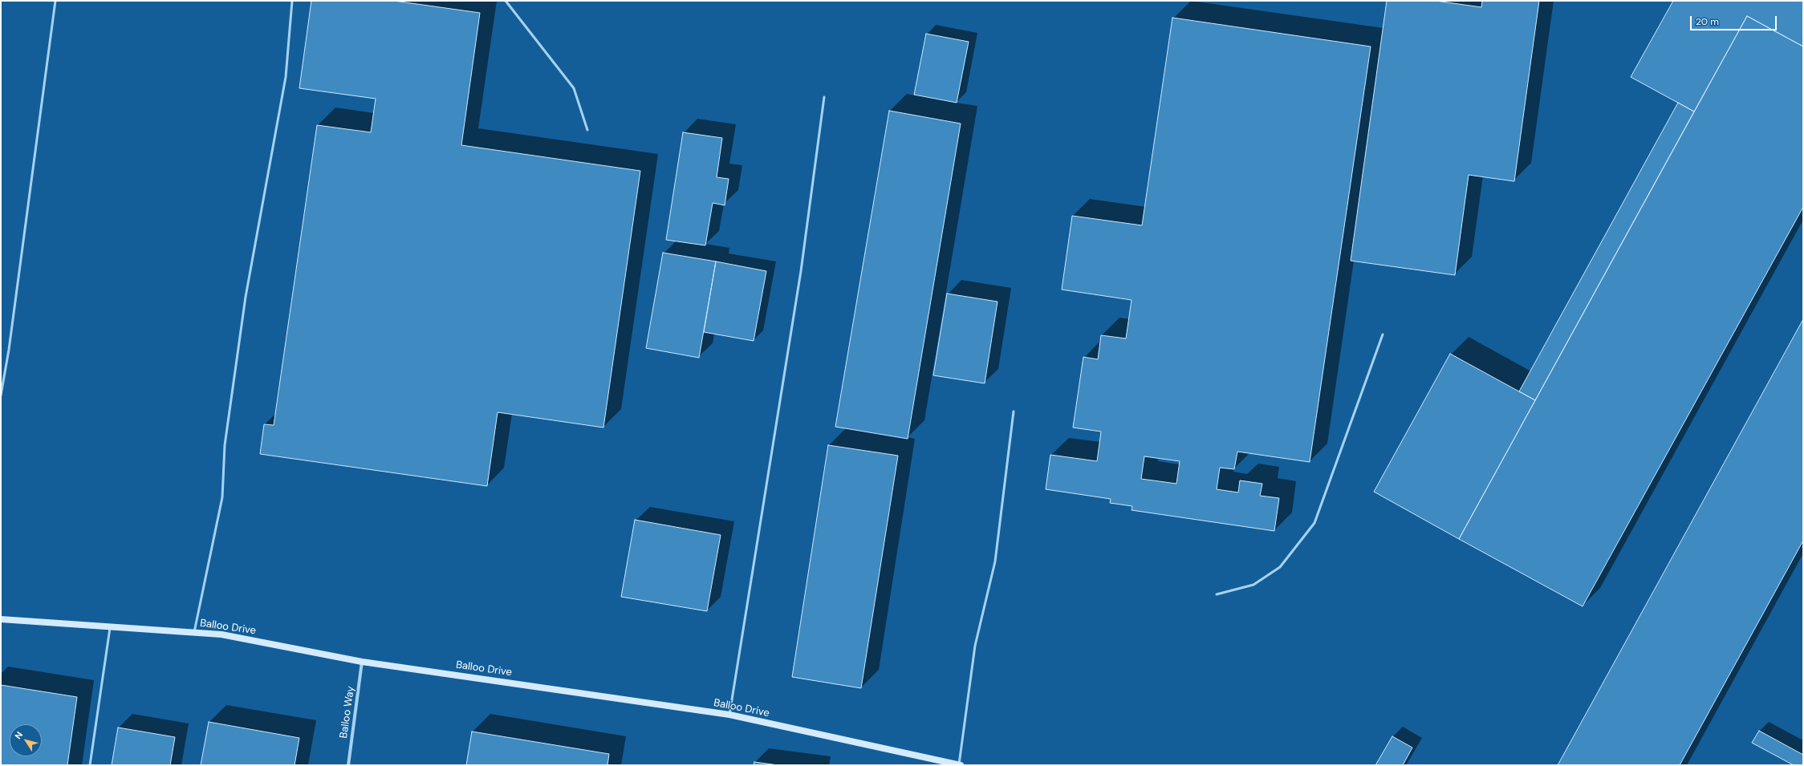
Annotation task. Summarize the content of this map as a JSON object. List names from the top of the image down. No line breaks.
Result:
{"streets":{"street":["Balloo Drive","Balloo Way"]},"crossings":[["Balloo Drive","Balloo Way"]],"scale_bar":"20 m","north":"top left"}
